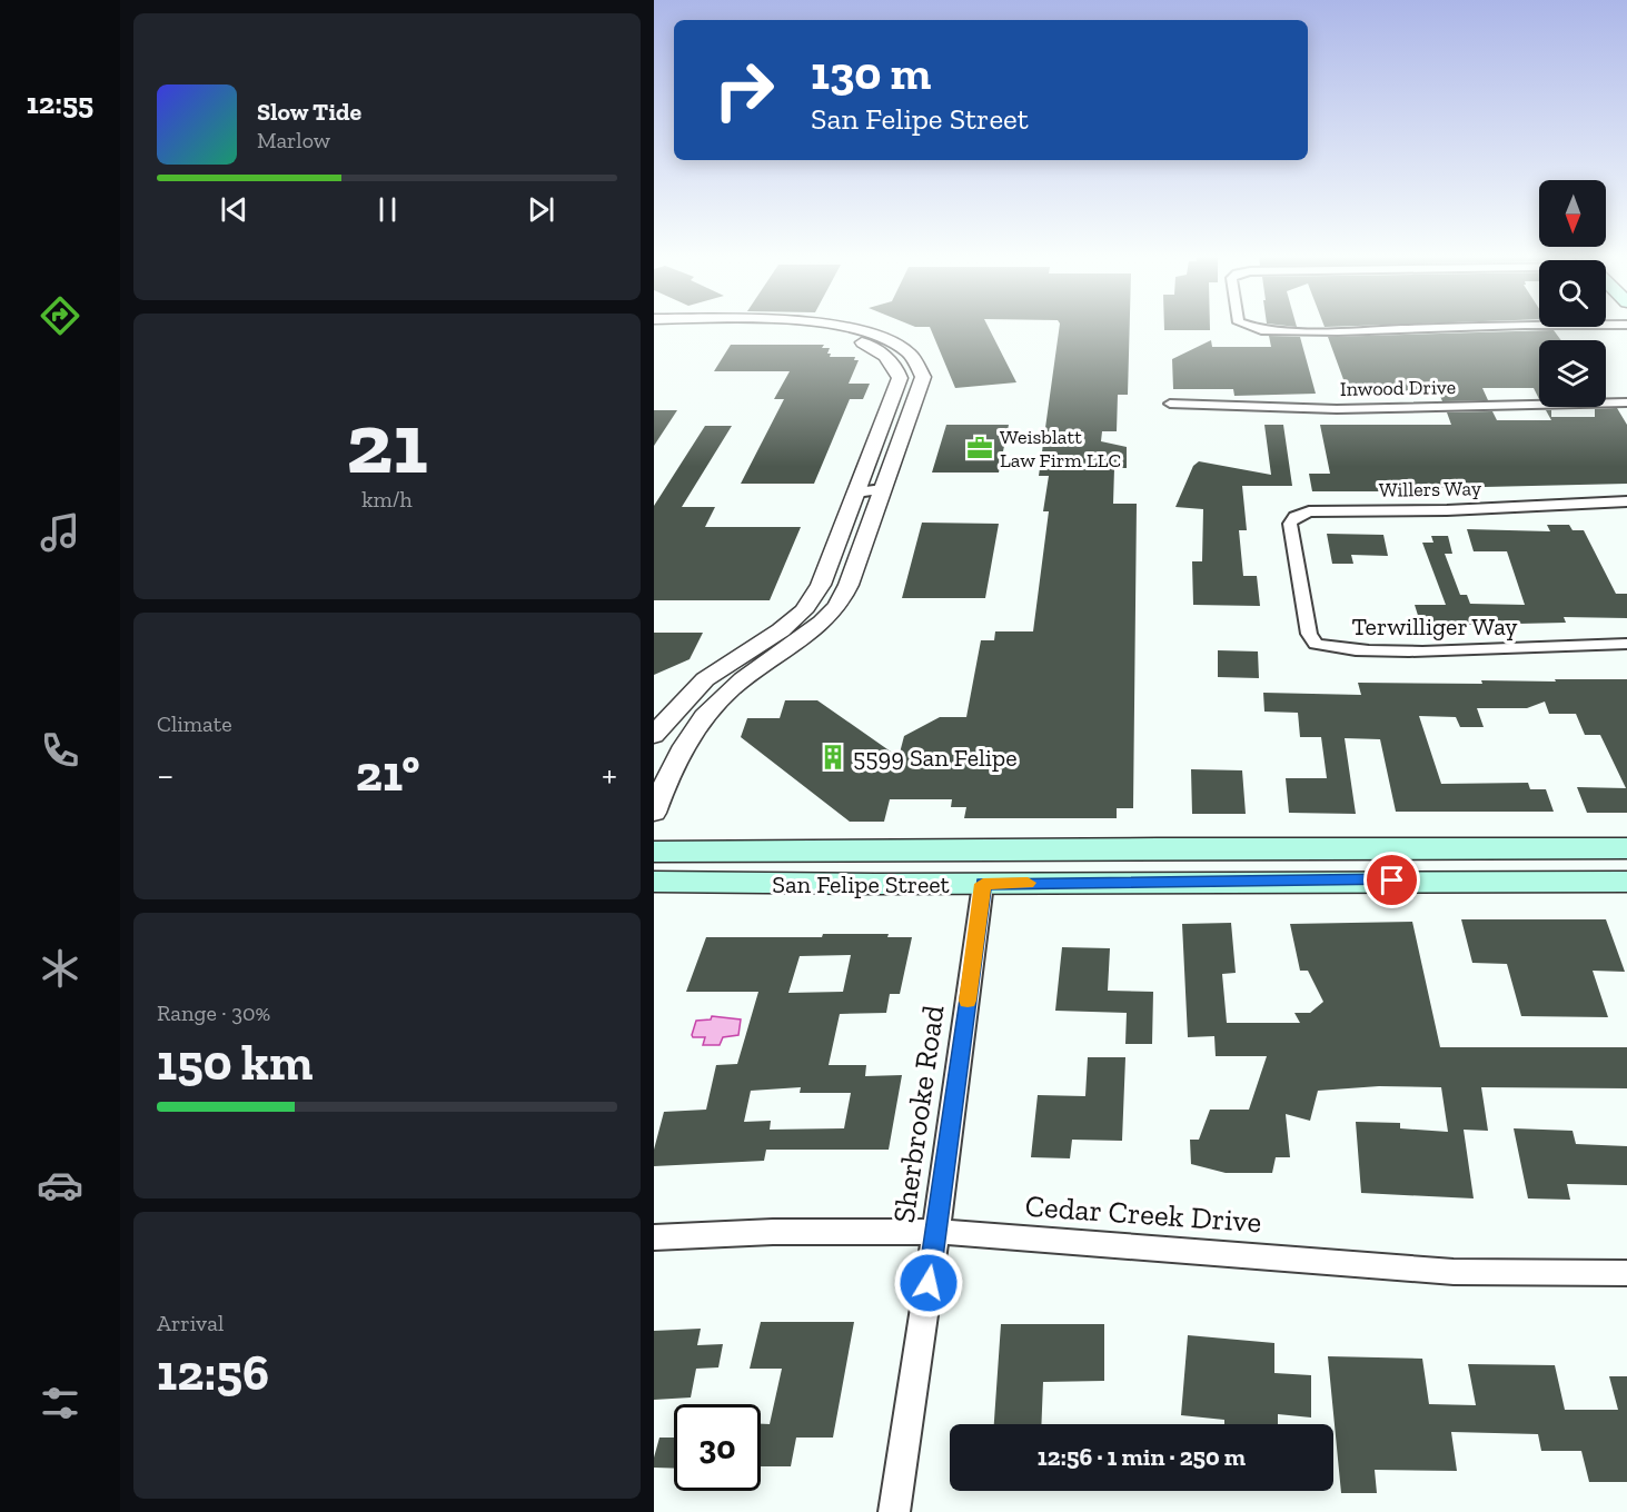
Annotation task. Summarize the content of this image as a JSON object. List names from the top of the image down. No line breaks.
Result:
{"streets":{"main road":["San Felipe Street"],"street":["Inwood Drive","Willers Way","Terwilliger Way","Sherbrooke Road","Cedar Creek Drive"]},"crossings":[["Willers Way","Terwilliger Way"],["San Felipe Street","Sherbrooke Road"],["Sherbrooke Road","Cedar Creek Drive"]],"places":{"office":["Weisblatt Law Firm LLC"],"building":["5599 San Felipe"]},"north":"bottom","page":{"tabs":"12:55","turn":["130 m","San Felipe Street"],"song":["Slow Tide","Marlow"],"tile":[["21","km/h"],"Climate",["Range · 30%","150 km"],["Arrival","12:56"]],"heat":["−","21°","+"],"limit":"30","trip":"12:56 · 1 min · 250 m"}}
